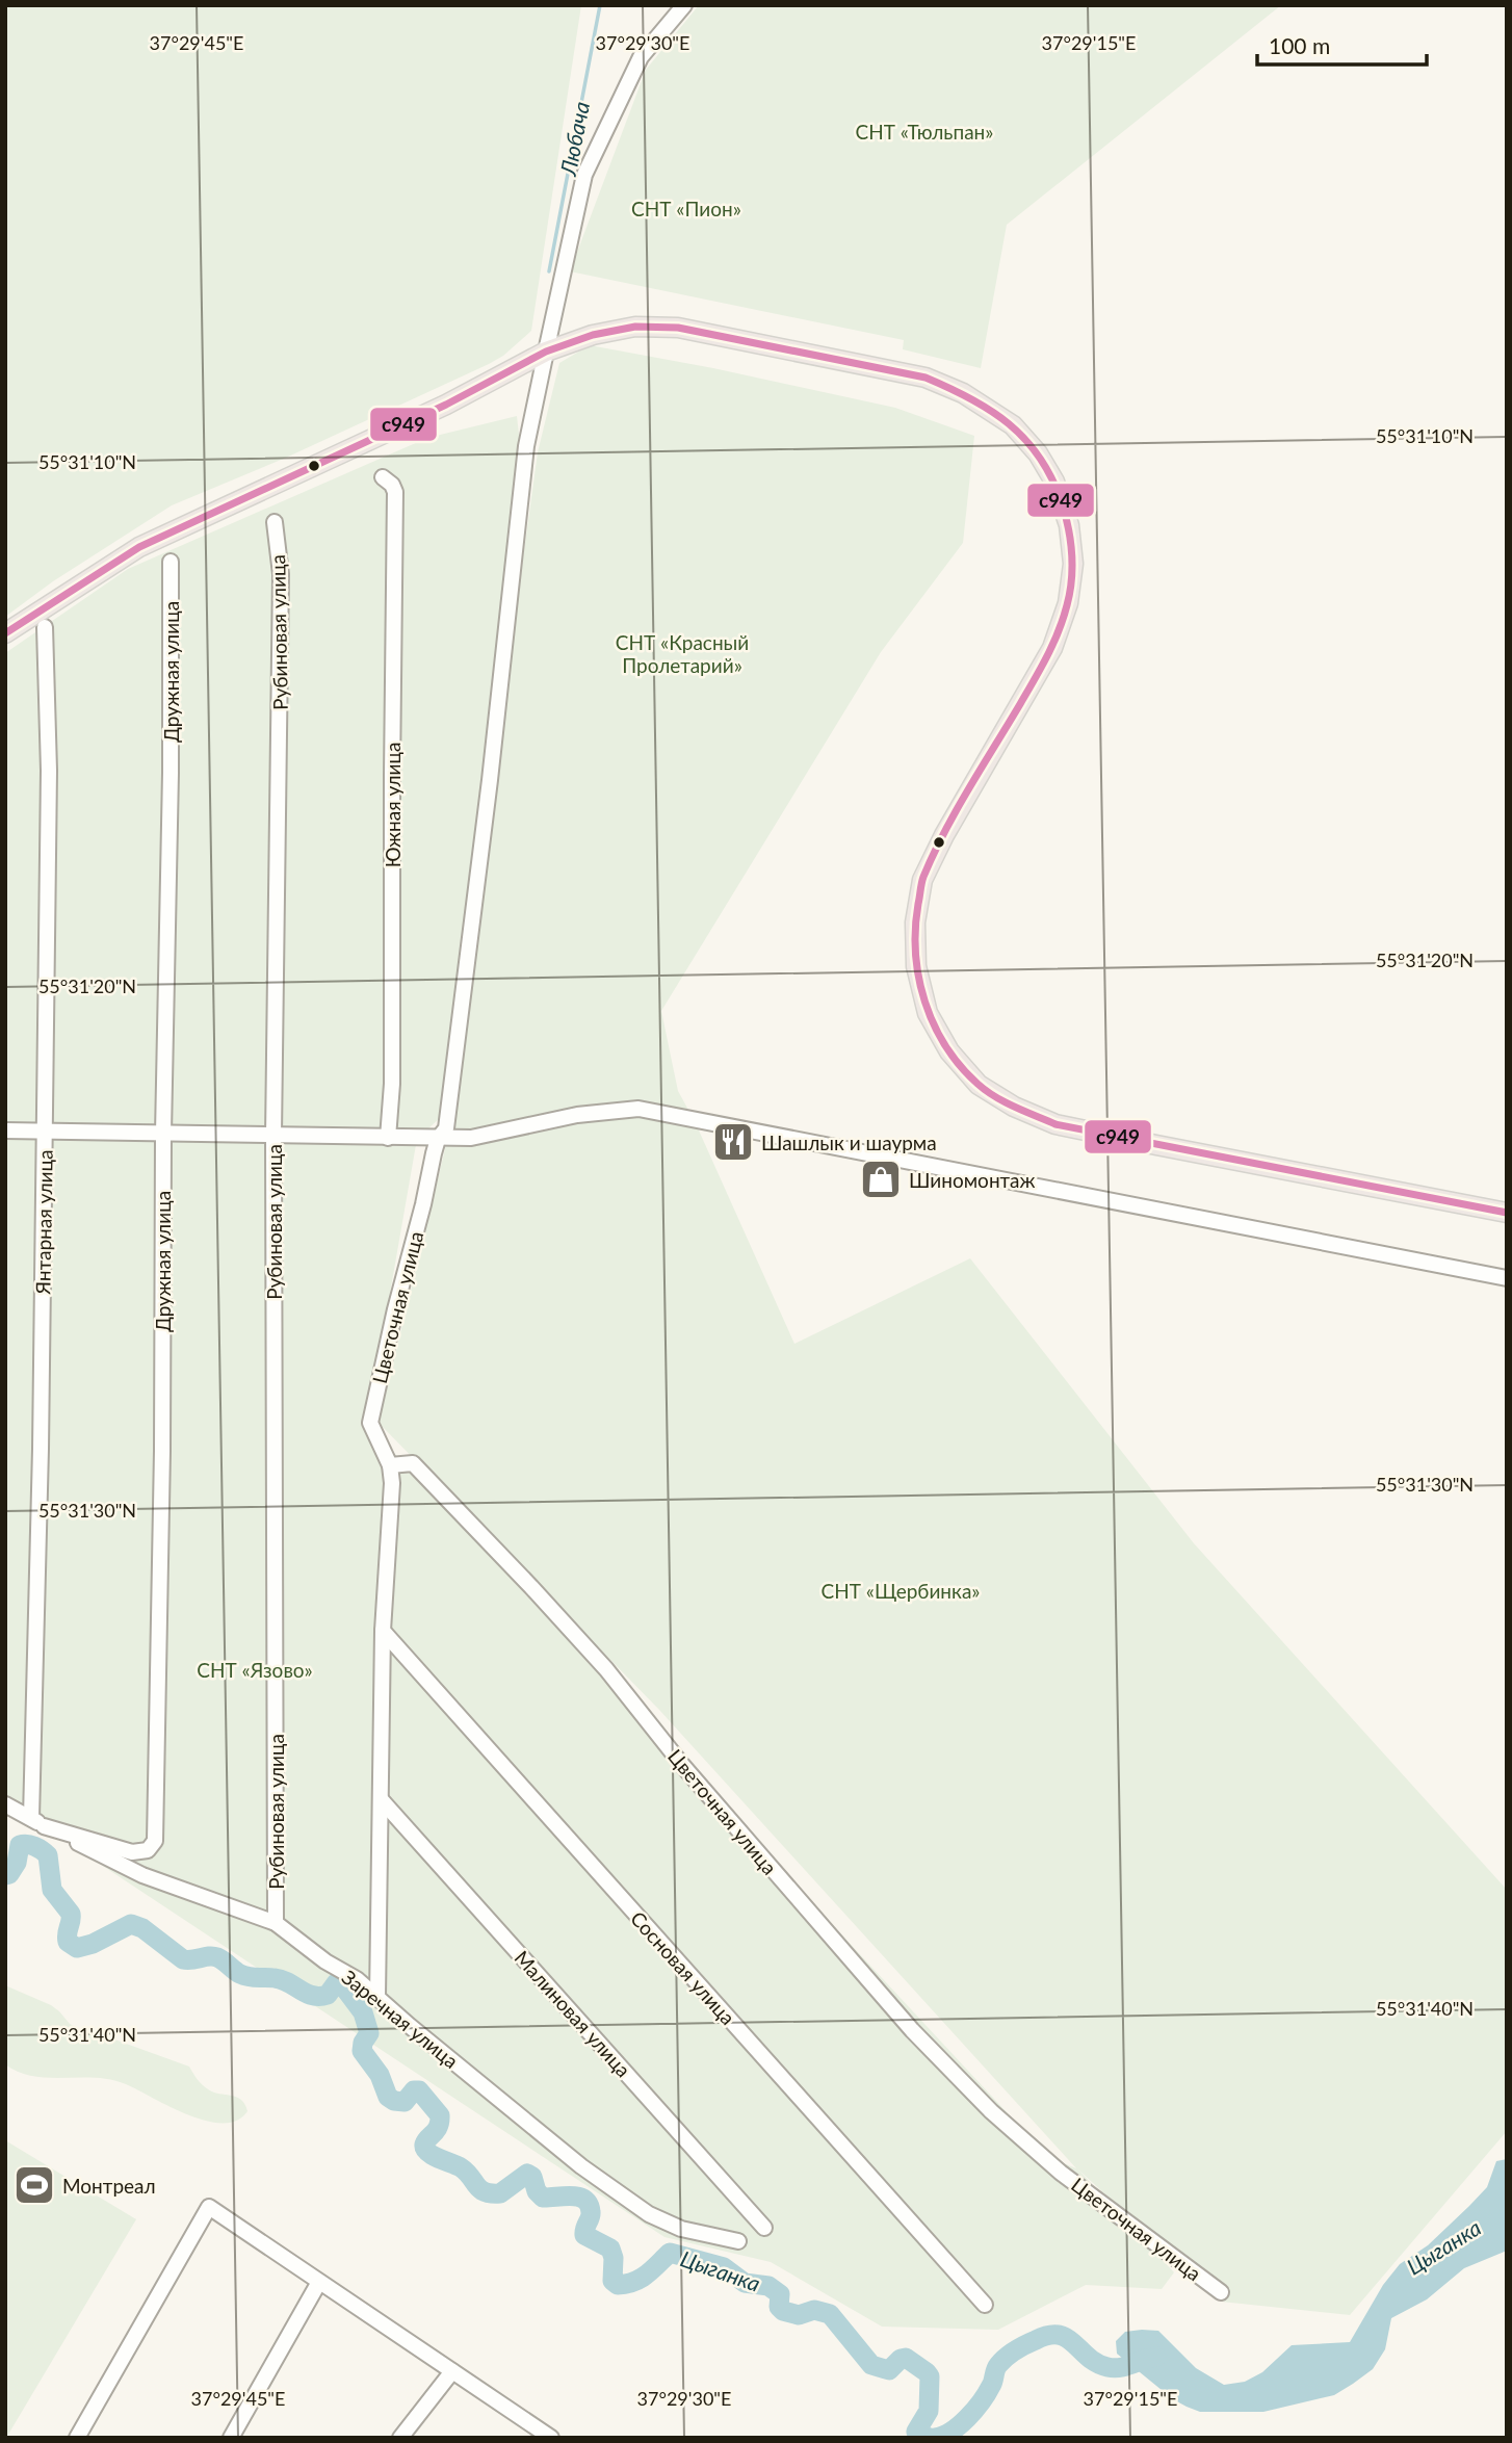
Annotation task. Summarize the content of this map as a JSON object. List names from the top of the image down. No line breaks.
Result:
{"streets":{"street":["Рубиновая улица","Дружная улица","Южная улица","Янтарная улица","Цветочная улица","Сосновая улица","Малиновая улица","Заречная улица"]},"crossings":[["Рубиновая улица","Заречная улица"],["Дружная улица","Янтарная улица"],["Дружная улица","Заречная улица"],["Янтарная улица","Заречная улица"]],"water":["Любача","Цыганка"],"parks":["СНТ «Тюльпан»","СНТ «Пион»","СНТ «Красный Пролетарий»","СНТ «Щербинка»","СНТ «Язово»"],"places":{"restaurant":["Шашлык и шаурма"],"shop":["Шиномонтаж"],"sports":["Монтреал"]},"lines":["transit line с949"],"scale_bar":"100 m","coordinates":["37°29'45\"E","37°29'30\"E","37°29'15\"E","55°31'10\"N","55°31'20\"N","55°31'30\"N","55°31'40\"N"]}
